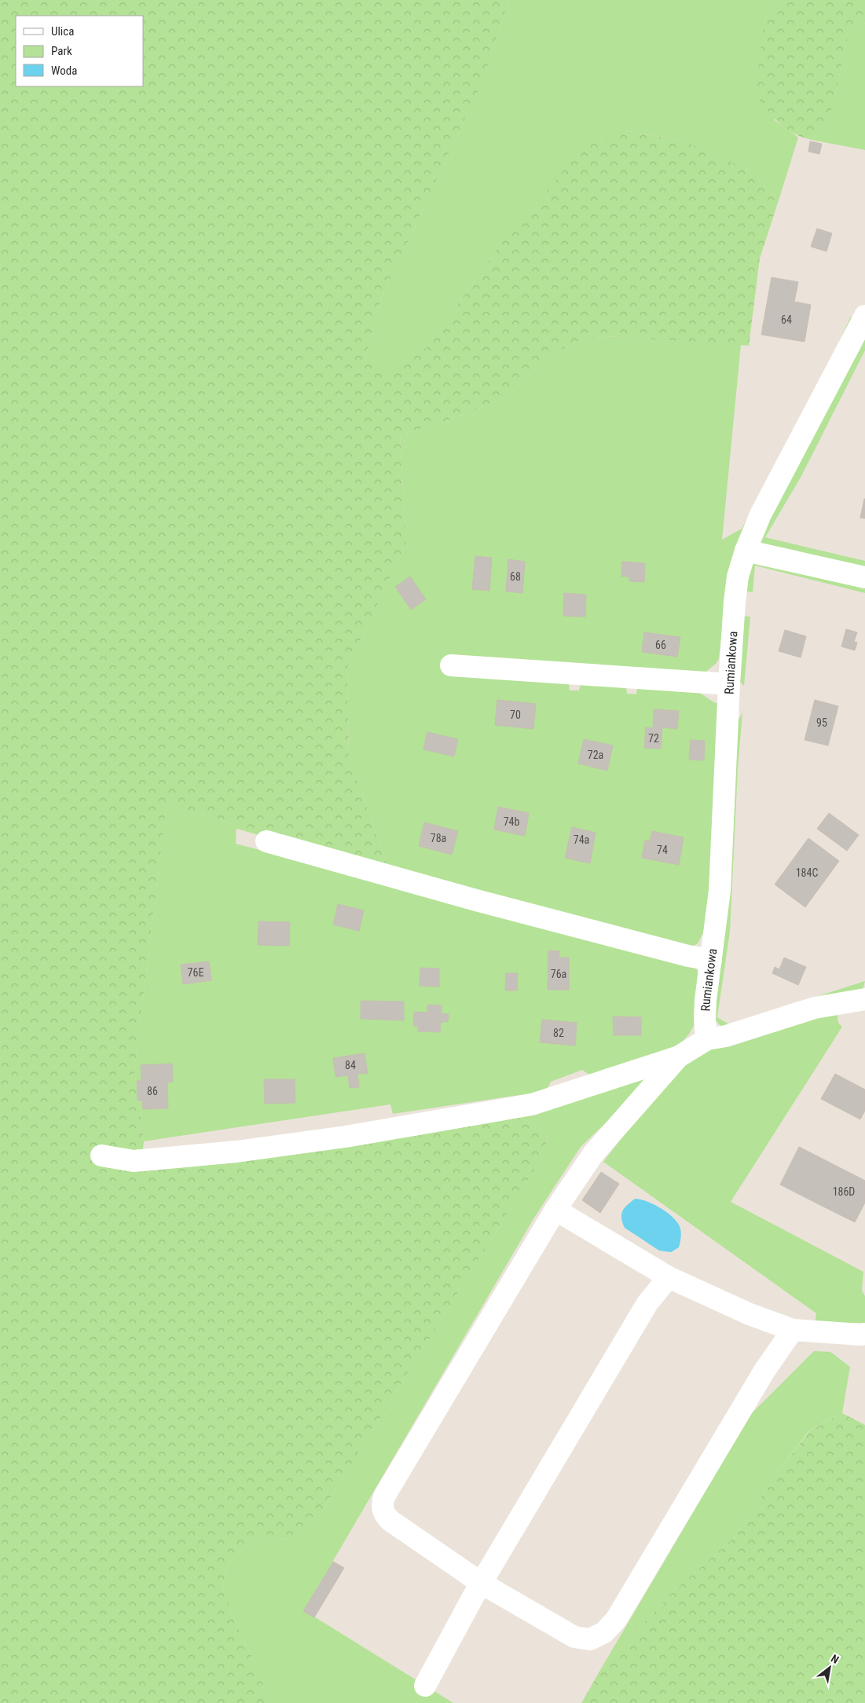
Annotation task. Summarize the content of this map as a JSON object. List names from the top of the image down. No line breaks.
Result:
{"streets":{"street":["Rumiankowa"]},"house_numbers":["64","68","66","70","95","72","72a","74b","78a","74a","74","184C","76E","76a","82","84","86","186D"],"legend":["Ulica","Park","Woda"],"north":"top right"}
